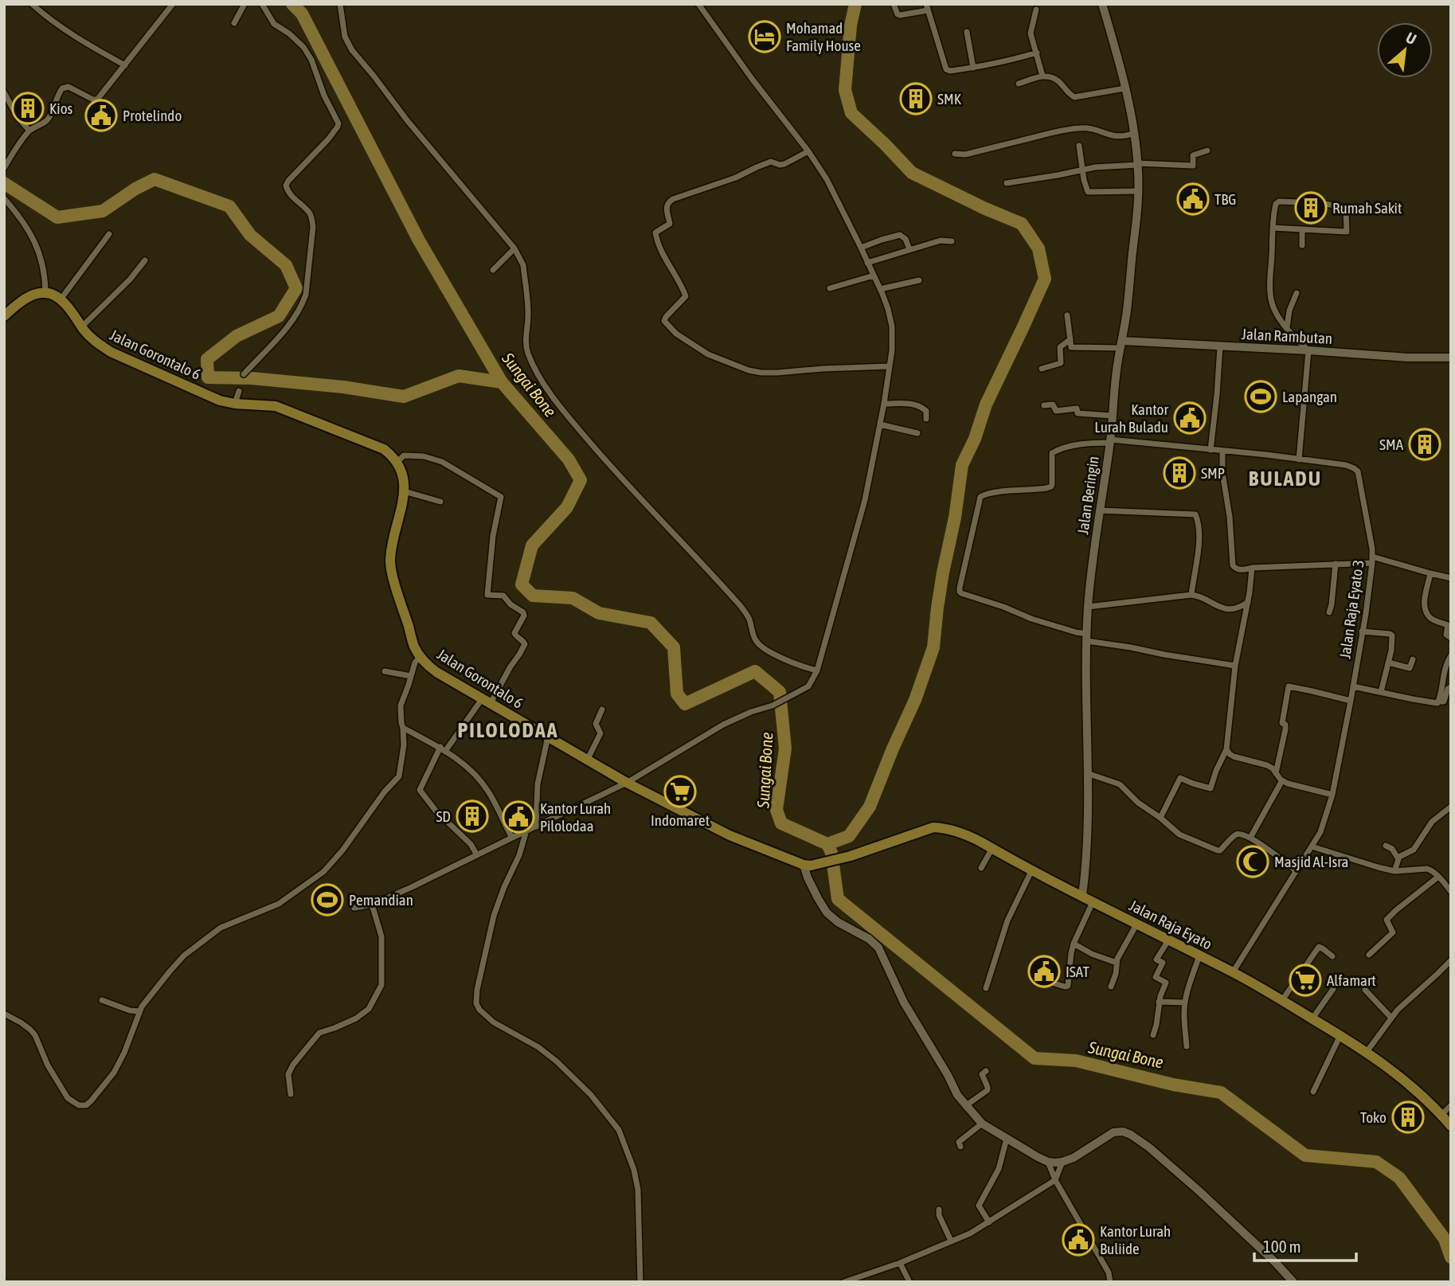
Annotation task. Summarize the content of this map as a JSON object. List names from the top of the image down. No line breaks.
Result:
{"streets":{"main road":["Jalan Gorontalo 6","Jalan Raja Eyato"],"street":["Jalan Rambutan","Jalan Beringin","Jalan Raja Eyato 3"]},"crossings":[["Jalan Rambutan","Jalan Beringin"],["Jalan Gorontalo 6","Jalan Raja Eyato"],["Jalan Beringin","Jalan Raja Eyato 3"],["Jalan Beringin","Jalan Raja Eyato"],["Jalan Raja Eyato 3","Jalan Raja Eyato"]],"districts":["BULADU","PILOLODAA"],"water":["Sungai Bone"],"places":{"hotel":["Mohamad Family House"],"building":["SMK","Kios","Rumah Sakit","SMA","SMP","SD","Toko"],"public building":["Protelindo","TBG","Kantor Lurah Buladu","Kantor Lurah Pilolodaa","ISAT","Kantor Lurah Buliide"],"sports":["Lapangan","Pemandian"],"supermarket":["Indomaret","Alfamart"],"mosque":["Masjid Al-Isra"]},"scale_bar":"100 m","north":"top right"}
